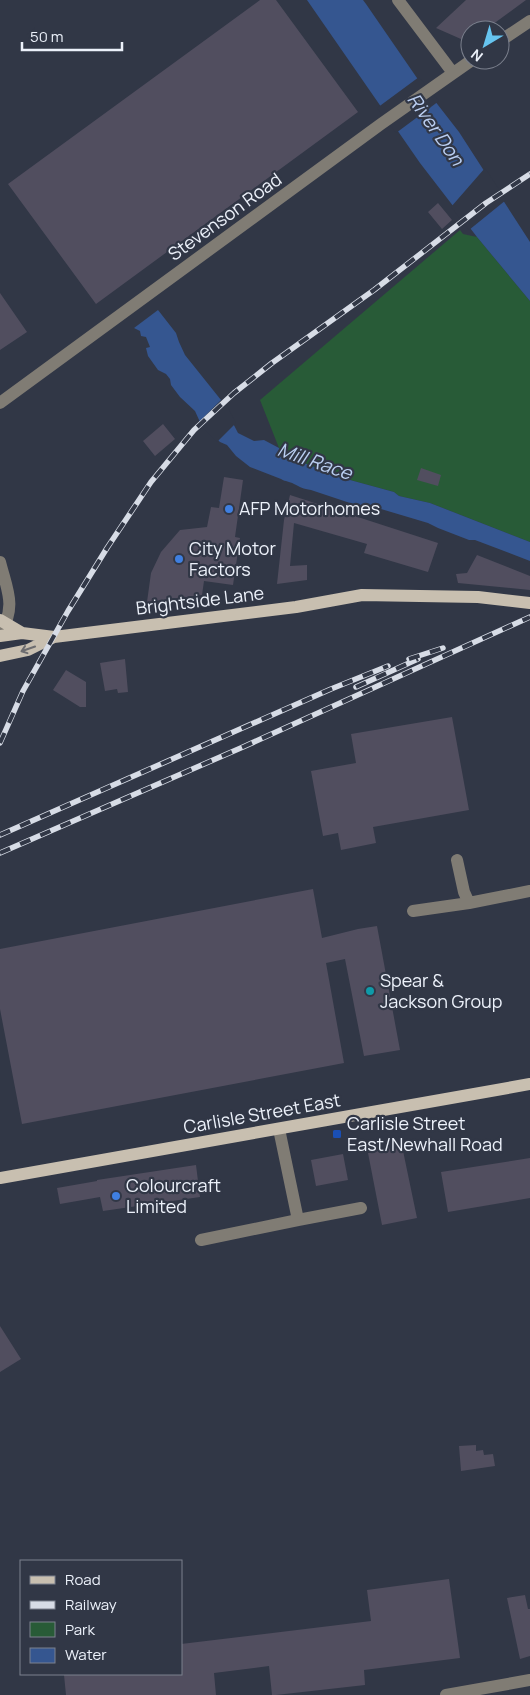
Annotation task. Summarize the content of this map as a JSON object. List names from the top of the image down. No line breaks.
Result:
{"streets":{"main road":["Brightside Lane","Carlisle Street East"],"street":["Stevenson Road"]},"water":["River Don","Mill Race"],"places":{"other":["AFP Motorhomes","City Motor Factors","Spear & Jackson Group","Colourcraft Limited"],"transit":["Carlisle Street East/Newhall Road"]},"legend":["Road","Railway","Park","Water"],"scale_bar":"50 m","north":"bottom left"}
